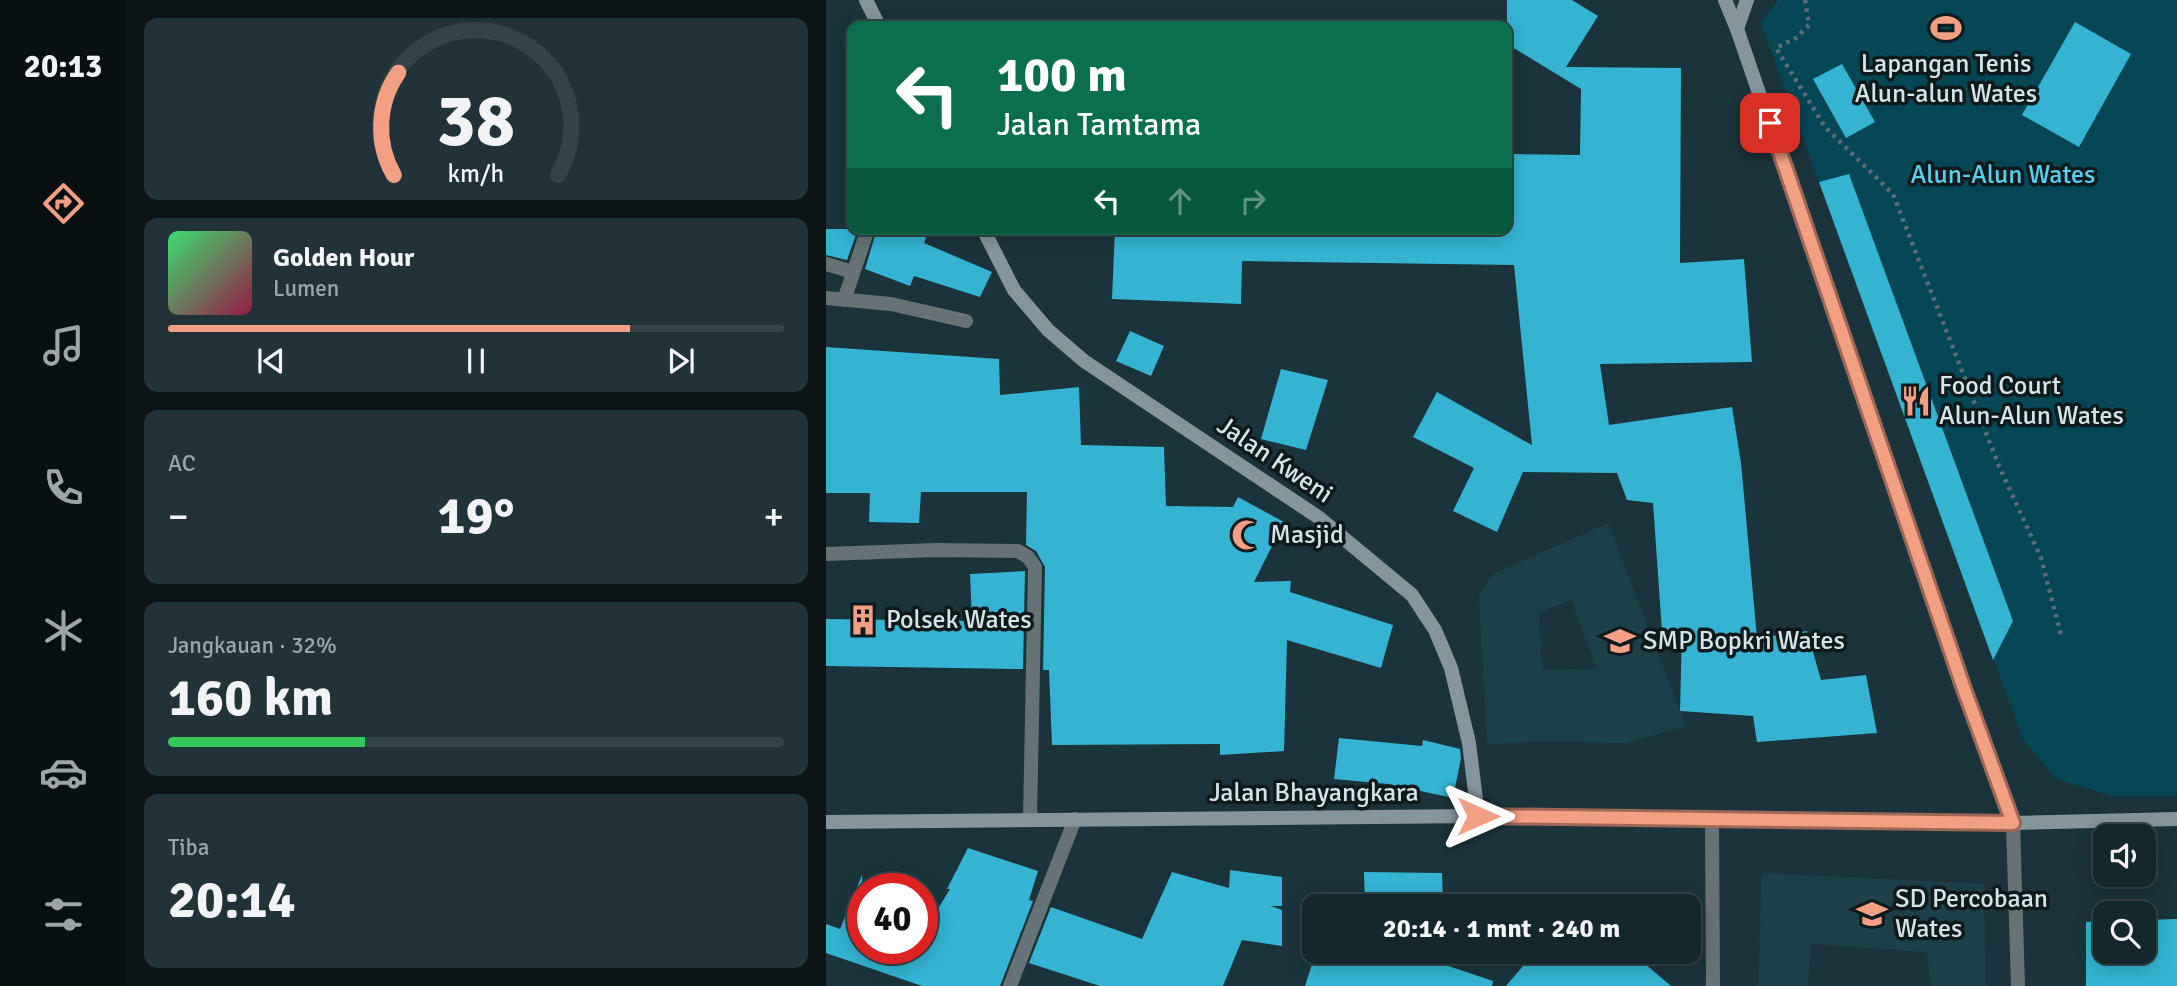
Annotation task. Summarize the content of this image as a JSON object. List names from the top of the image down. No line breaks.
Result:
{"streets":{"street":["Jalan Kweni","Jalan Bhayangkara"]},"crossings":[["Jalan Kweni","Jalan Bhayangkara"]],"parks":["Alun-Alun Wates"],"places":{"sports":["Lapangan Tenis Alun-alun Wates"],"restaurant":["Food Court Alun-Alun Wates"],"mosque":["Masjid"],"building":["Polsek Wates"],"school or university":["SMP Bopkri Wates","SD Percobaan Wates"]},"page":{"tabs":"20:13","turn":["100 m","Jalan Tamtama"],"song":["Golden Hour","Lumen"],"tile":["AC",["Jangkauan · 32%","160 km"],["Tiba","20:14"]],"heat":["−","19°","+"],"limit":"40","trip":"20:14 · 1 mnt · 240 m","gauge":["38","km/h"]}}
